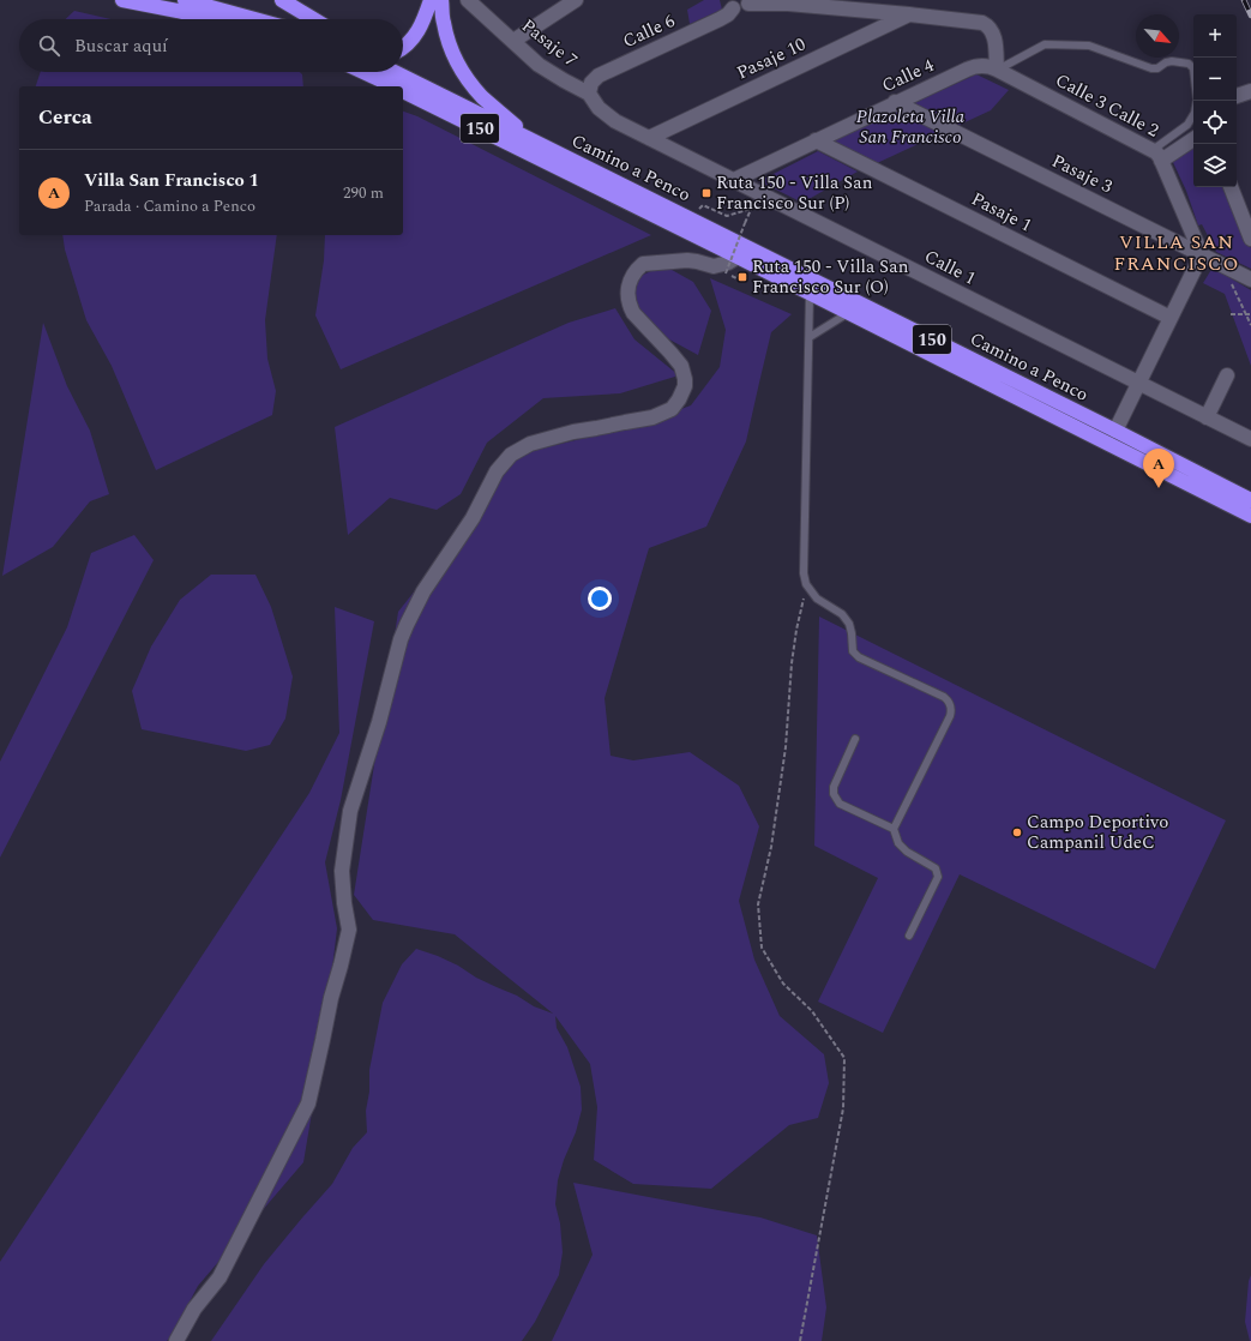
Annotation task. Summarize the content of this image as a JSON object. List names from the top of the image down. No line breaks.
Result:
{"streets":{"highway":["150","Camino a Penco"],"street":["Calle 6","Pasaje 7","Pasaje 10","Calle 4","Calle 3 Calle 2","Pasaje 3","Pasaje 1","Calle 1"]},"crossings":[["Calle 6","Pasaje 7"],["Calle 6","Pasaje 10"],["Calle 6","Calle 4"],["Calle 6","Calle 3 Calle 2"],["Calle 6","Calle 1"],["Pasaje 7","Calle 1"],["Pasaje 10","Calle 1"],["Calle 4","Calle 3 Calle 2"],["Calle 4","Pasaje 3"],["Calle 4","Pasaje 1"],["Calle 4","Calle 1"],["Calle 3 Calle 2","Pasaje 3"]],"districts":["VILLA SAN FRANCISCO"],"parks":["Plazoleta Villa San Francisco"],"places":{"transit":["Ruta 150 - Villa San Francisco Sur (P)","Ruta 150 - Villa San Francisco Sur (O)"],"other":["Campo Deportivo Campanil UdeC"]},"north":"bottom right","page":{"map_buttons":["+","−"],"search":"Buscar aquí","heading":"Cerca","list":[{"mark":"A","name":"Villa San Francisco 1","note":"Parada · Camino a Penco","value":"290 m"}],"pins":"A"}}
